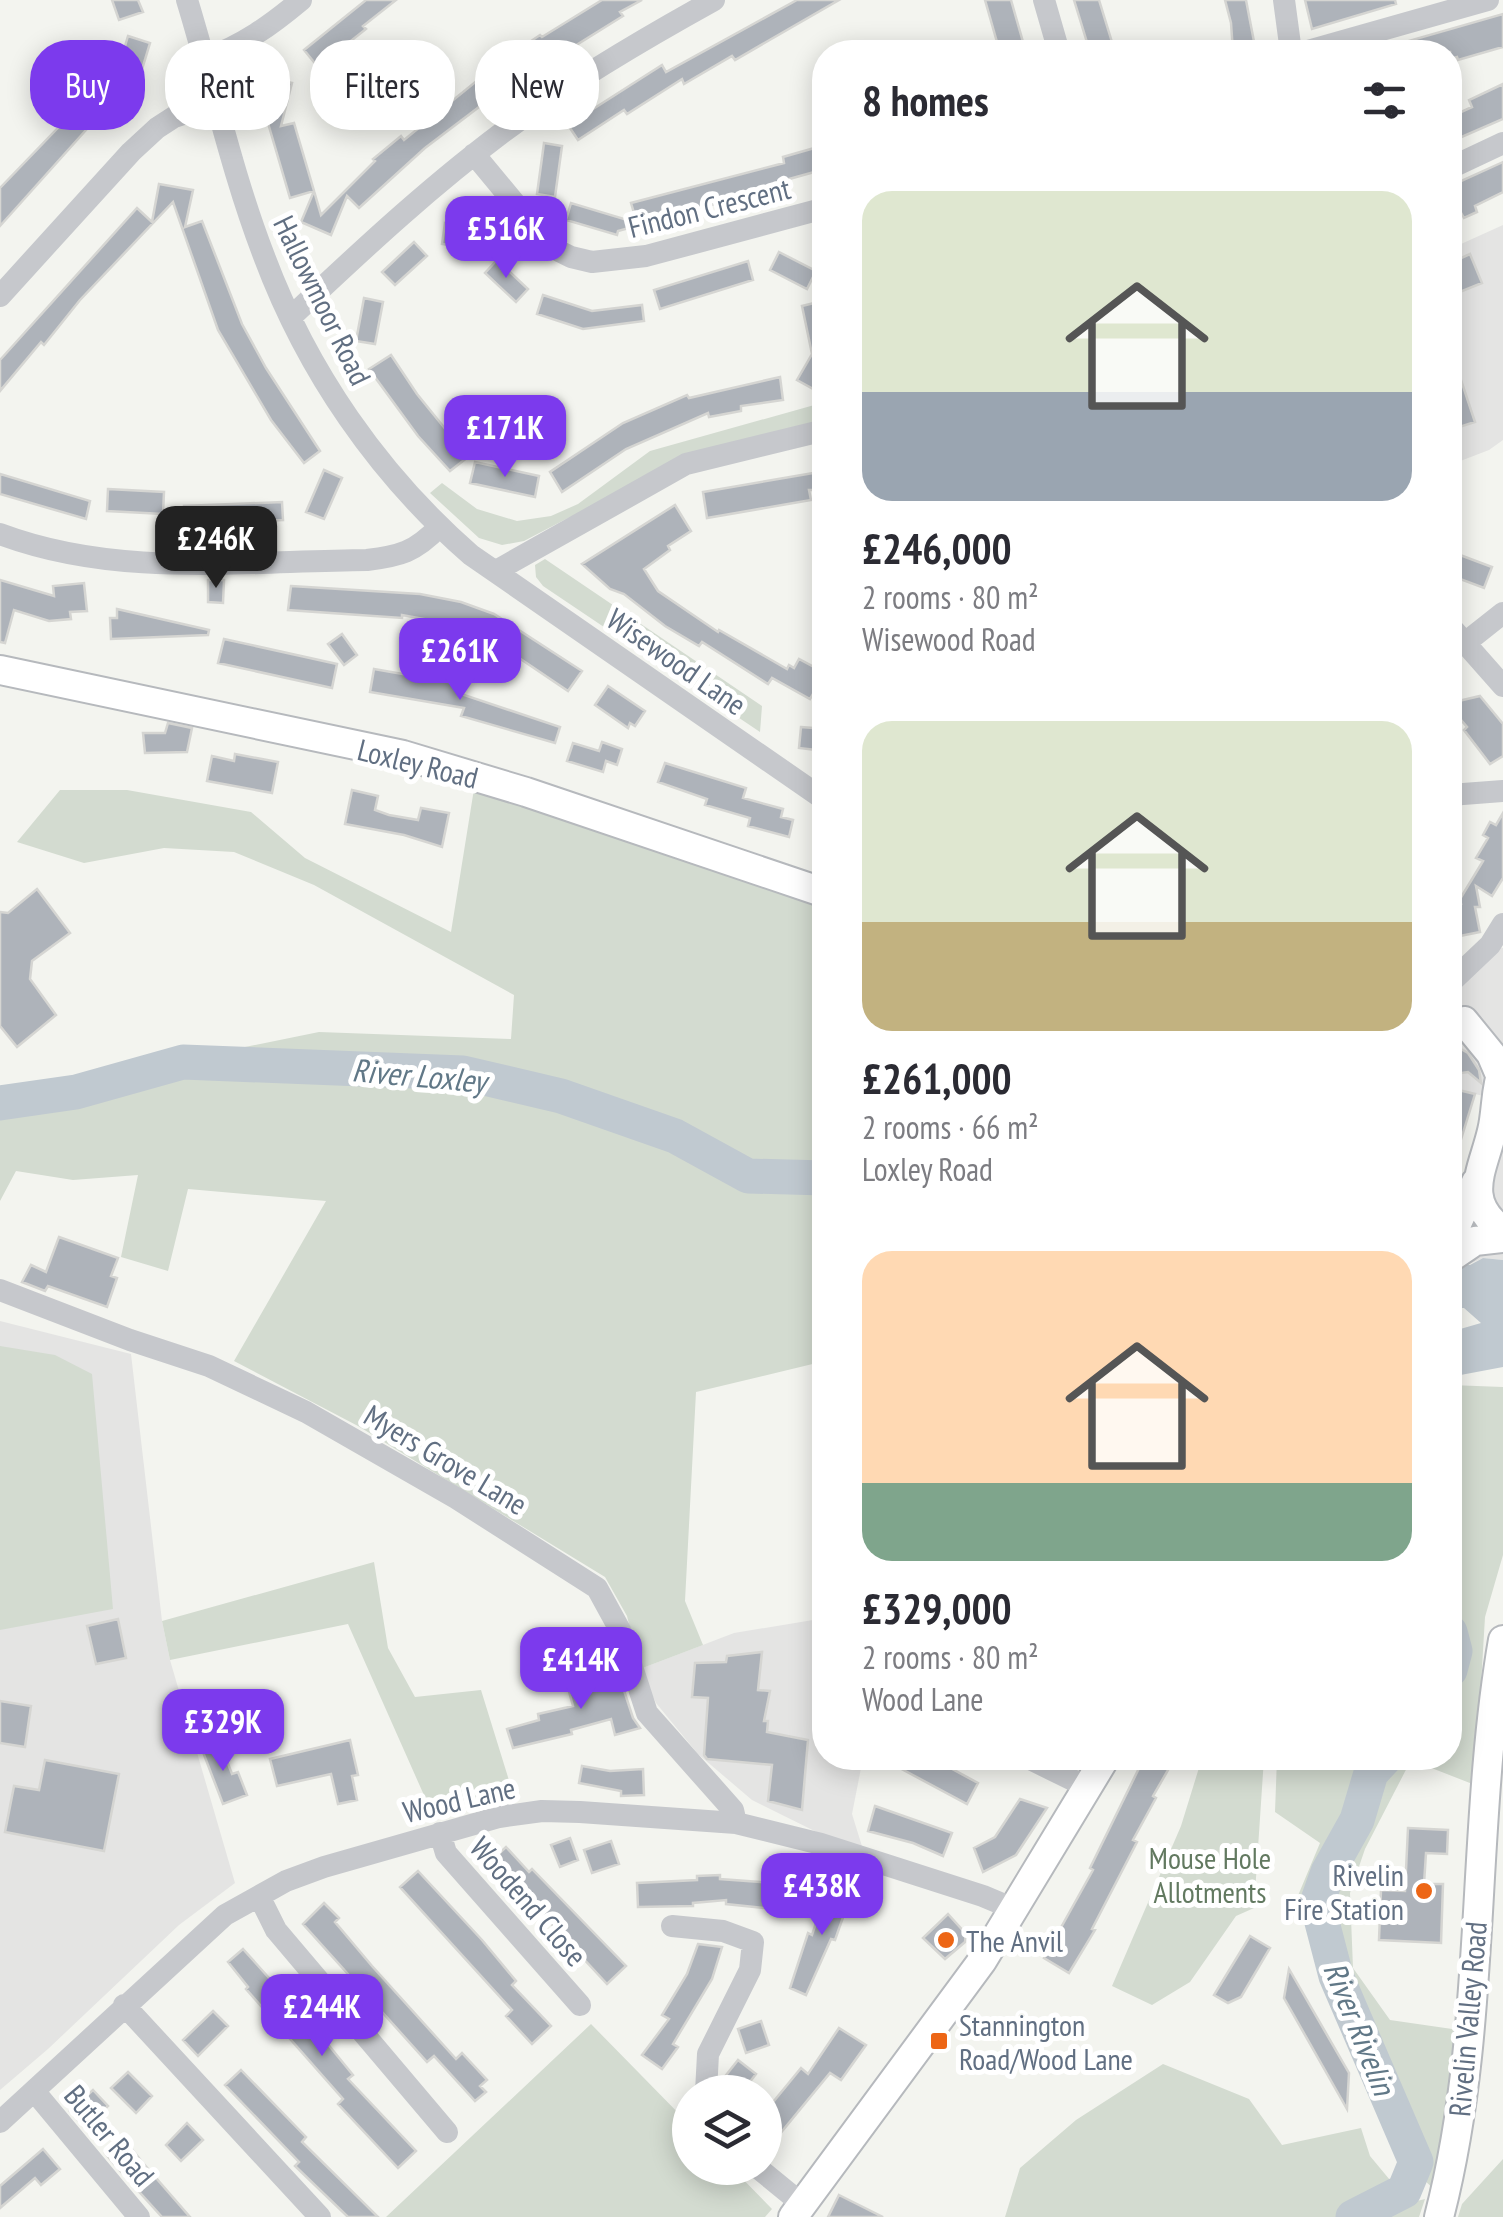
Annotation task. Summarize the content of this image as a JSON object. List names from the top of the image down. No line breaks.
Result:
{"streets":{"main road":["Loxley Road","Rivelin Valley Road"],"street":["Findon Crescent","Hallowmoor Road","Wisewood Lane","Myers Grove Lane","Wood Lane","Woodend Close","Butler Road"]},"crossings":[["Hallowmoor Road","Wisewood Lane"],["Myers Grove Lane","Wood Lane"],["Wood Lane","Woodend Close"],["Wood Lane","Butler Road"]],"water":["River Loxley","River Rivelin"],"parks":["Mouse Hole Allotments"],"places":{"other":["Rivelin Fire Station","The Anvil"],"transit":["Stannington Road/Wood Lane"]},"page":{"chip":["Buy","Rent","Filters","New"],"heading":"8 homes","list":[{"name":"£246,000","note":"2 rooms · 80 m² · Wisewood Road"},{"name":"£261,000","note":"2 rooms · 66 m² · Loxley Road"},{"name":"£329,000","note":"2 rooms · 80 m² · Wood Lane"}],"price":["£516K","£171K","£246K","£261K","£414K","£329K","£438K","£244K"]}}
